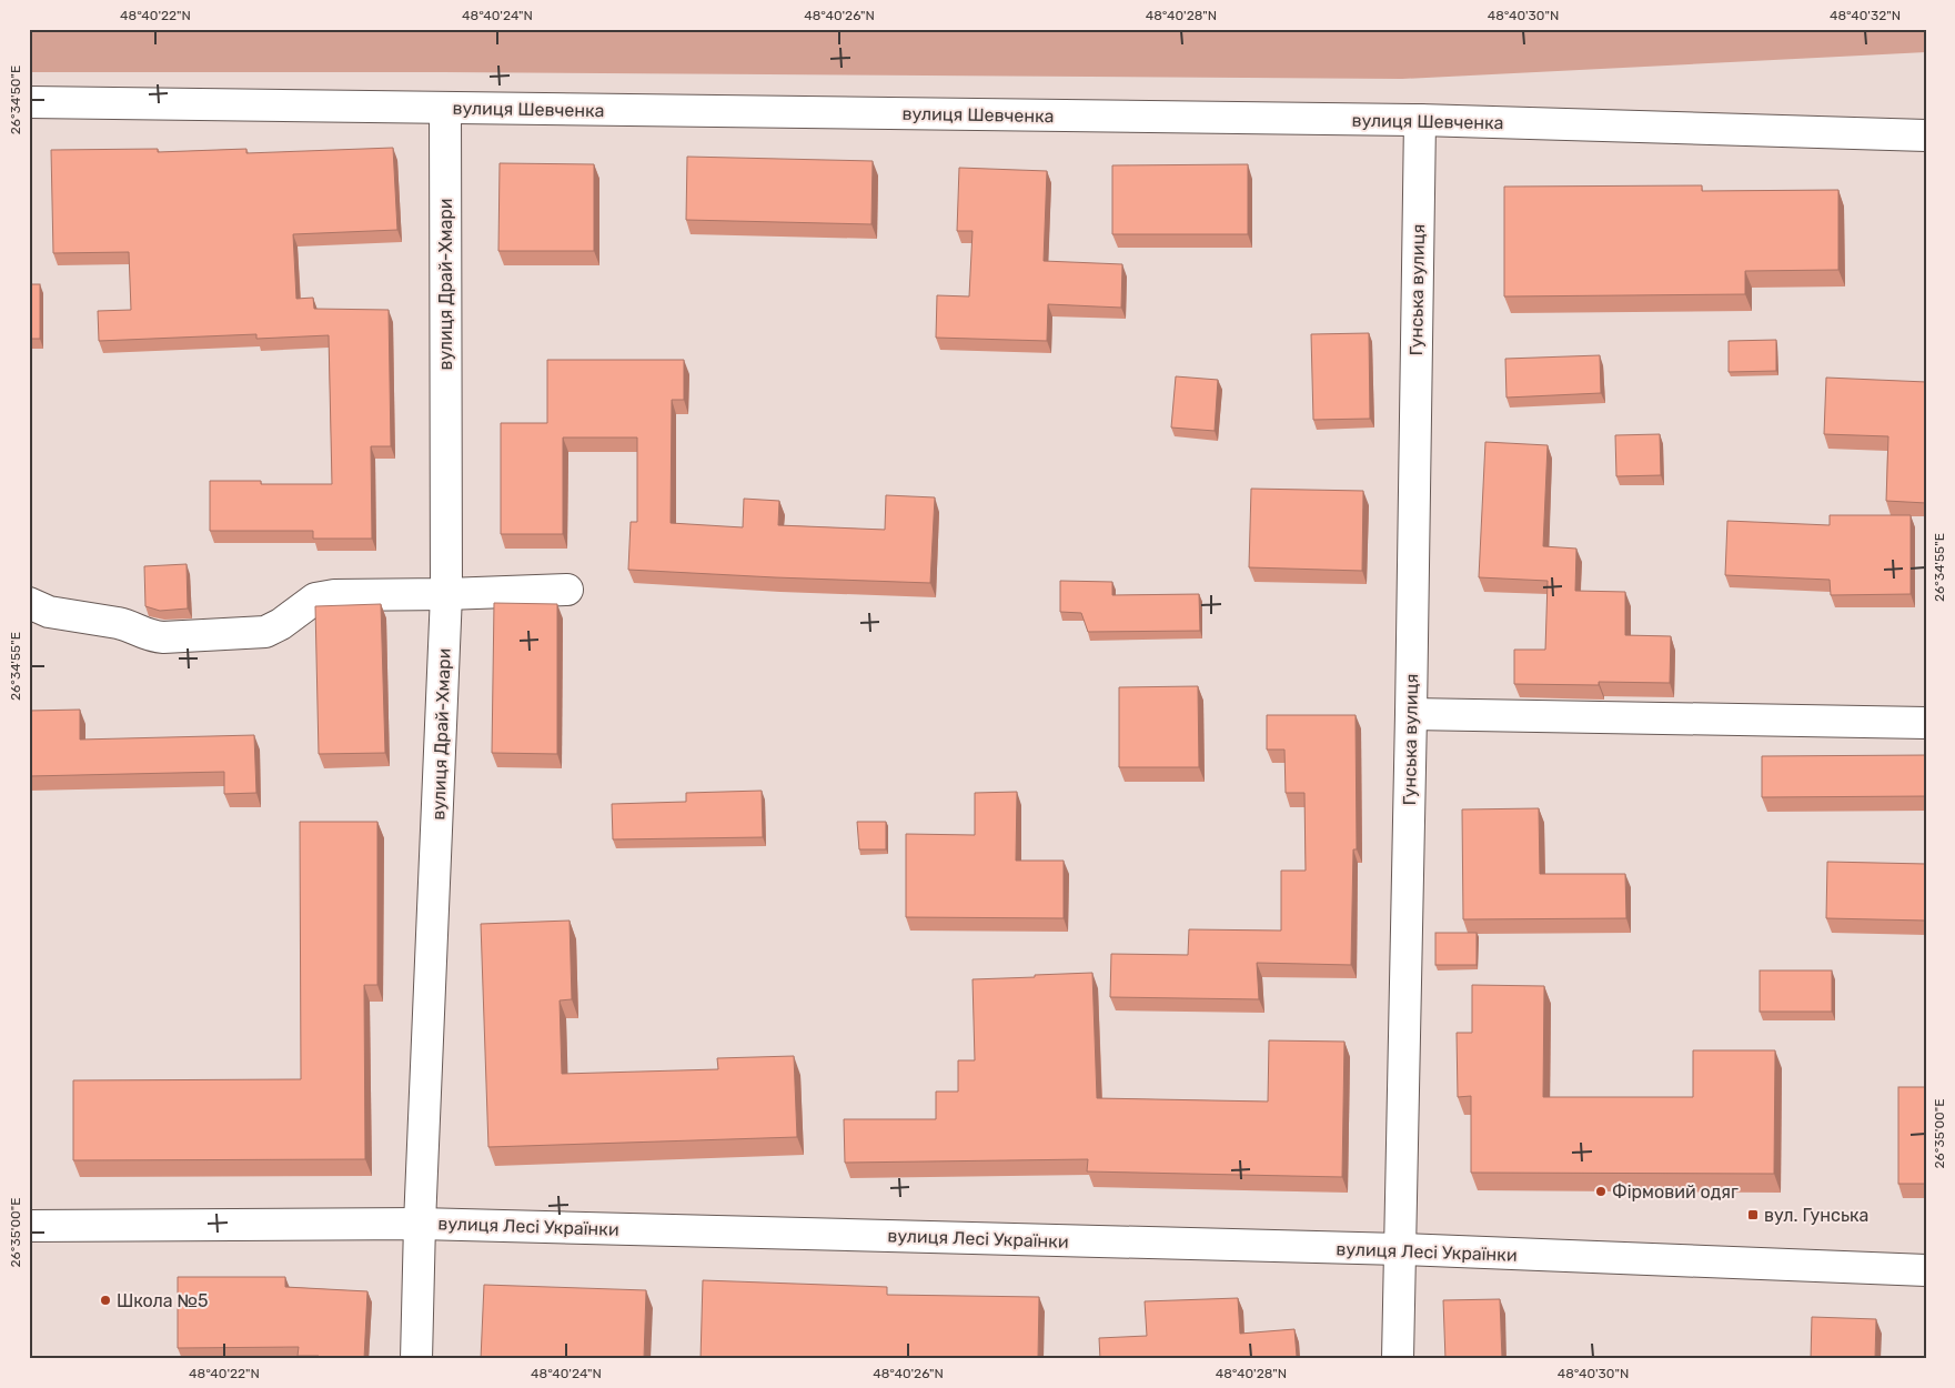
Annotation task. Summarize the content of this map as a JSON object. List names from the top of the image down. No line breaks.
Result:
{"streets":{"street":["вулиця Шевченка","вулиця Драй-Хмари","Гунська вулиця","вулиця Лесі Українки"]},"crossings":[["вулиця Шевченка","вулиця Драй-Хмари"],["вулиця Шевченка","Гунська вулиця"],["вулиця Драй-Хмари","вулиця Лесі Українки"],["Гунська вулиця","вулиця Лесі Українки"]],"places":{"other":["Фірмовий одяг","Школа №5"],"transit":["вул. Гунська"]},"coordinates":["48°40'22\"N","48°40'24\"N","48°40'26\"N","48°40'28\"N","48°40'30\"N","48°40'32\"N","26°34'50\"E","26°34'55\"E","26°35'00\"E"]}
